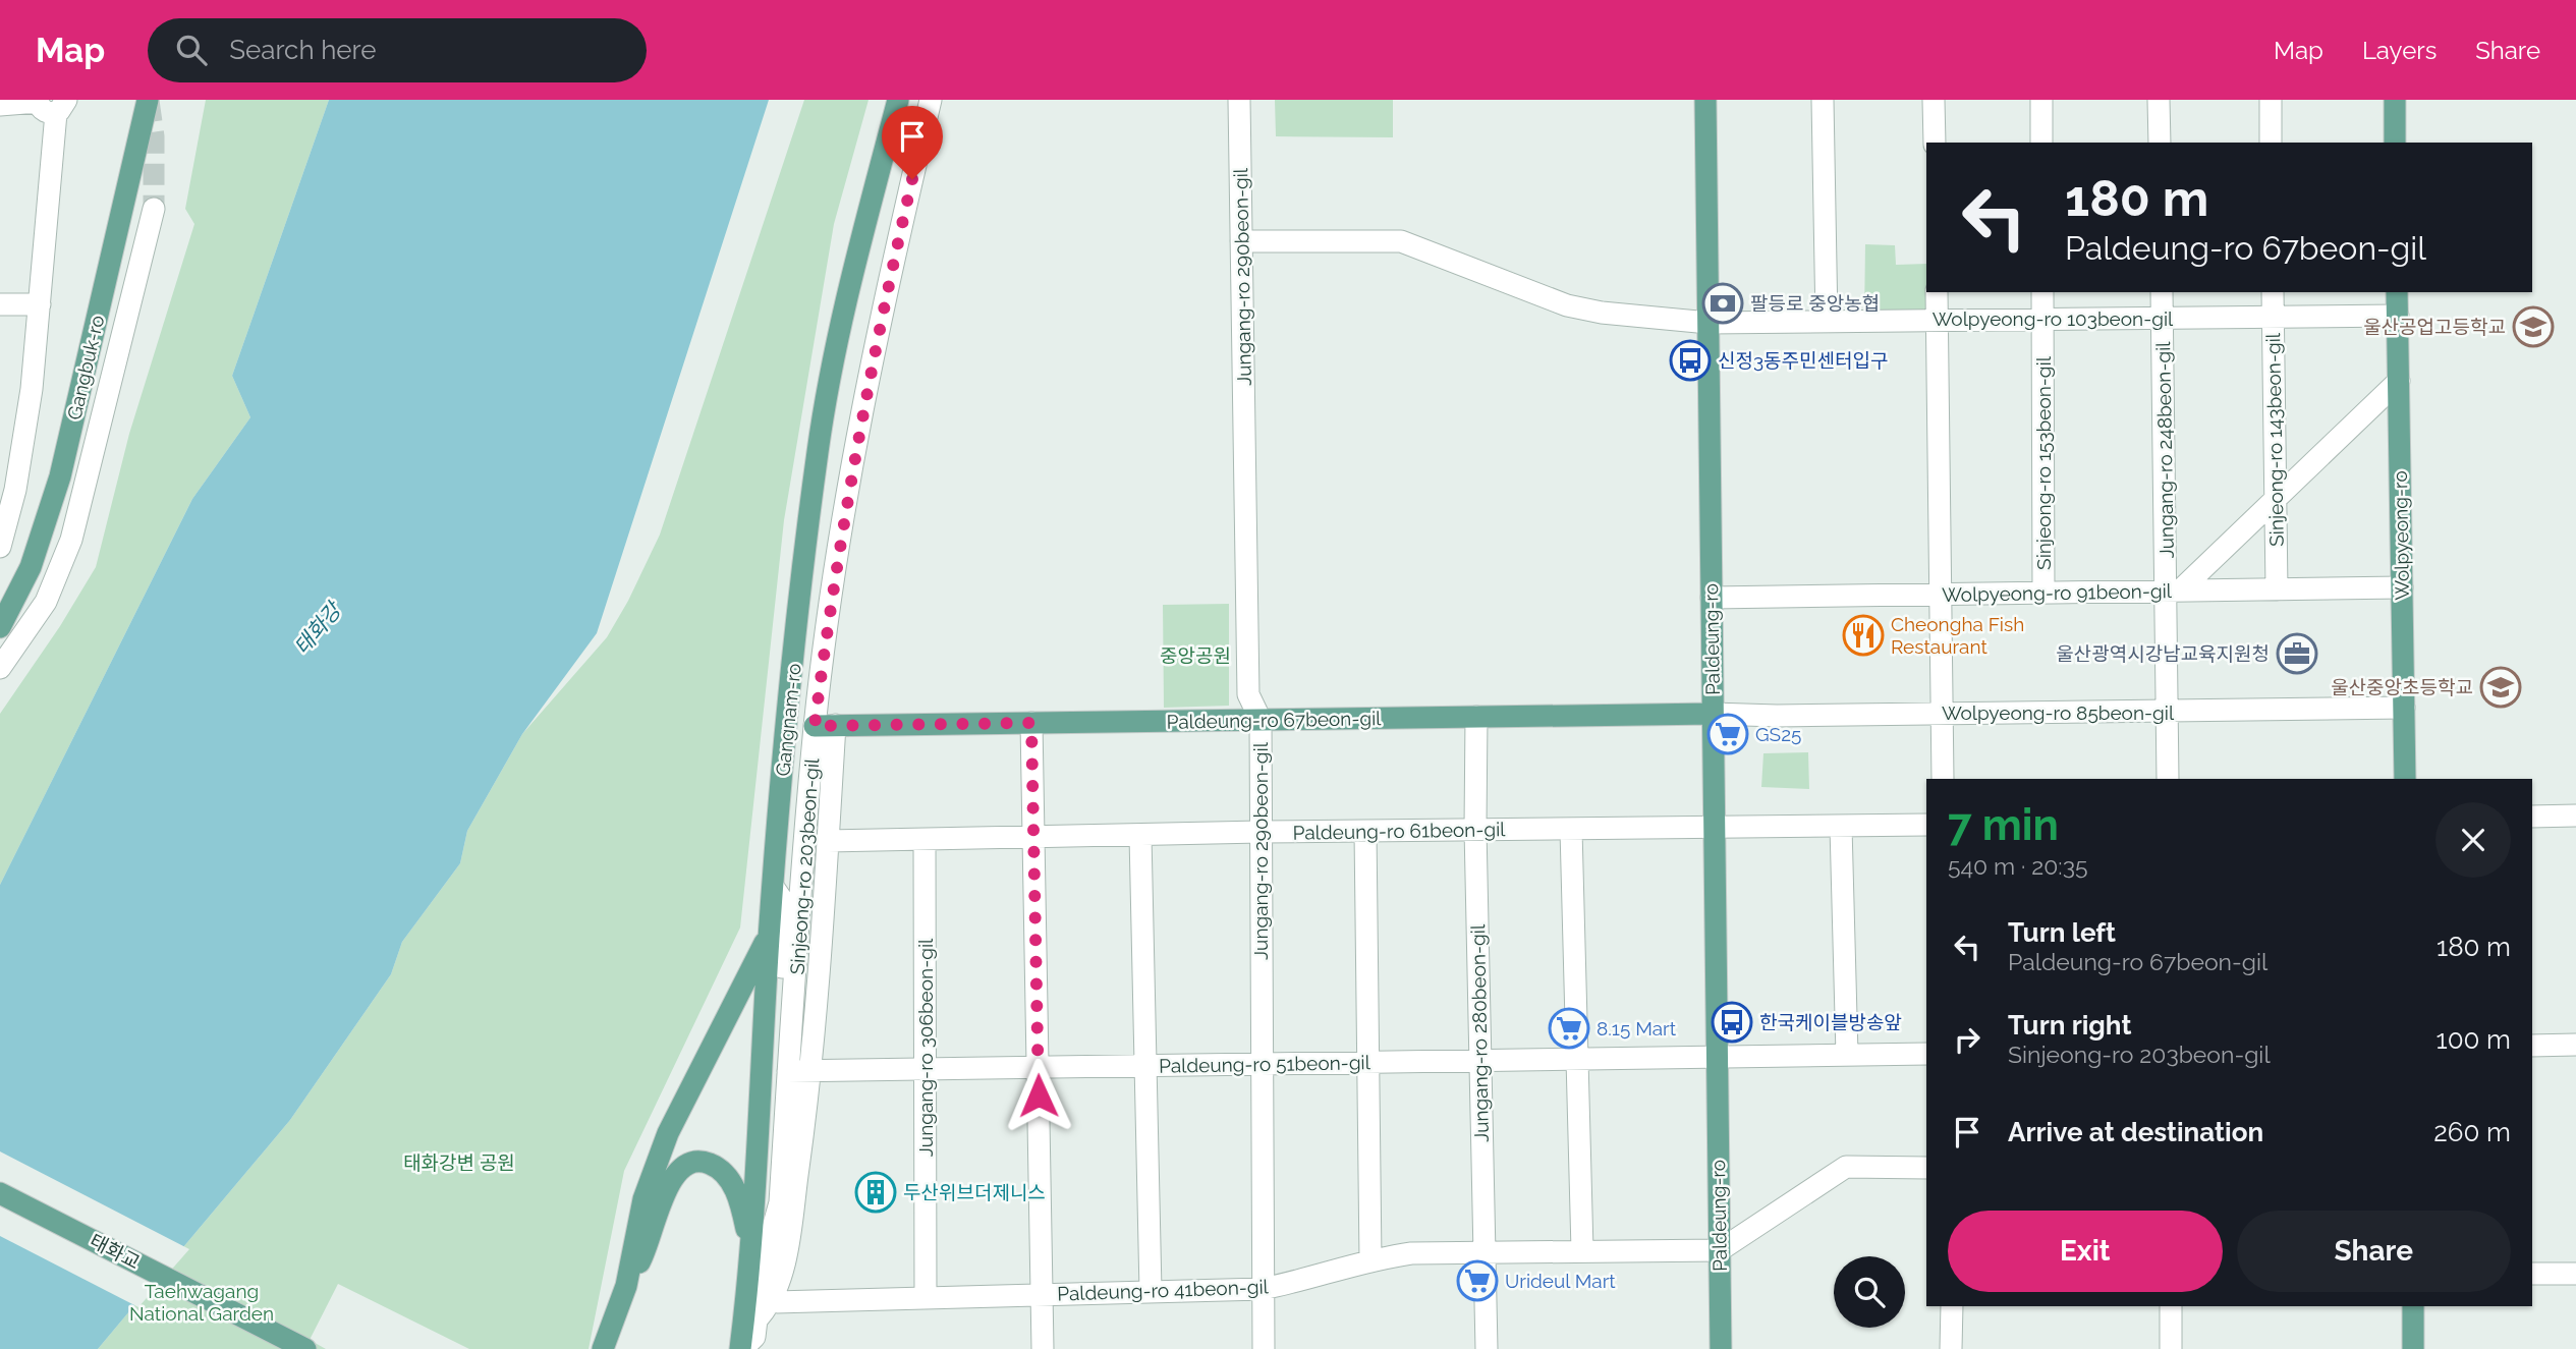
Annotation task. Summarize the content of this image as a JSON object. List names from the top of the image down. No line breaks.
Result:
{"streets":{"main road":["Gangbuk-ro","Wolpyeong-ro","Paldeung-ro","Gangnam-ro","Paldeung-ro 67beon-gil","태화교"],"street":["Jungang-ro 290beon-gil","Wolpyeong-ro 103beon-gil","Sinjeong-ro 143beon-gil","Jungang-ro 248beon-gil","Sinjeong-ro 153beon-gil","Wolpyeong-ro 91beon-gil","Wolpyeong-ro 85beon-gil","Paldeung-ro 61beon-gil","Sinjeong-ro 203beon-gil","Jungang-ro 280beon-gil","Jungang-ro 306beon-gil","Paldeung-ro 51beon-gil","Paldeung-ro 41beon-gil"]},"crossings":[["Jungang-ro 290beon-gil","Wolpyeong-ro 103beon-gil"],["Jungang-ro 290beon-gil","Paldeung-ro 67beon-gil"],["Jungang-ro 290beon-gil","Paldeung-ro 61beon-gil"],["Jungang-ro 290beon-gil","Paldeung-ro 51beon-gil"],["Jungang-ro 290beon-gil","Paldeung-ro 41beon-gil"],["Wolpyeong-ro 103beon-gil","Sinjeong-ro 143beon-gil"],["Wolpyeong-ro 103beon-gil","Jungang-ro 248beon-gil"],["Wolpyeong-ro 103beon-gil","Sinjeong-ro 153beon-gil"],["Wolpyeong-ro 103beon-gil","Wolpyeong-ro"],["Wolpyeong-ro 103beon-gil","Paldeung-ro"],["Sinjeong-ro 143beon-gil","Wolpyeong-ro 91beon-gil"],["Jungang-ro 248beon-gil","Wolpyeong-ro 91beon-gil"],["Jungang-ro 248beon-gil","Wolpyeong-ro 85beon-gil"],["Sinjeong-ro 153beon-gil","Wolpyeong-ro 91beon-gil"],["Wolpyeong-ro","Wolpyeong-ro 91beon-gil"],["Wolpyeong-ro","Wolpyeong-ro 85beon-gil"],["Wolpyeong-ro 91beon-gil","Paldeung-ro"],["Paldeung-ro","Wolpyeong-ro 85beon-gil"],["Paldeung-ro","Paldeung-ro 67beon-gil"],["Paldeung-ro","Paldeung-ro 61beon-gil"],["Paldeung-ro","Paldeung-ro 51beon-gil"],["Paldeung-ro","Paldeung-ro 41beon-gil"],["Wolpyeong-ro 85beon-gil","Paldeung-ro 67beon-gil"],["Gangnam-ro","Sinjeong-ro 203beon-gil"],["Paldeung-ro 67beon-gil","Sinjeong-ro 203beon-gil"],["Paldeung-ro 67beon-gil","Jungang-ro 280beon-gil"],["Paldeung-ro 61beon-gil","Jungang-ro 280beon-gil"],["Paldeung-ro 61beon-gil","Jungang-ro 306beon-gil"],["Sinjeong-ro 203beon-gil","Paldeung-ro 51beon-gil"],["Jungang-ro 280beon-gil","Paldeung-ro 51beon-gil"],["Jungang-ro 280beon-gil","Paldeung-ro 41beon-gil"],["Jungang-ro 306beon-gil","Paldeung-ro 51beon-gil"],["Jungang-ro 306beon-gil","Paldeung-ro 41beon-gil"]],"water":["태화강"],"parks":["중앙공원","태화강변 공원","Taehwagang National Garden"],"places":{"bank":["팔등로 중앙농협"],"school or university":["울산공업고등학교","울산중앙초등학교"],"bus stop":["신정3동주민센터입구","한국케이블방송앞"],"restaurant":["Cheongha Fish Restaurant"],"office":["울산광역시강남교육지원청"],"supermarket":["GS25","8.15 Mart","Urideul Mart"],"building":["두산위브더제니스"]},"page":{"header":"Map","search":"Search here","nav":["Map","Layers","Share"],"turn":["180 m","Paldeung-ro 67beon-gil"],"heading":["7 min","540 m · 20:35"],"list":[{"name":"Turn left","note":"Paldeung-ro 67beon-gil","value":"180 m"},{"name":"Turn right","note":"Sinjeong-ro 203beon-gil","value":"100 m"},{"name":"Arrive at destination","value":"260 m"}],"buttons":["Exit","Share"]}}
